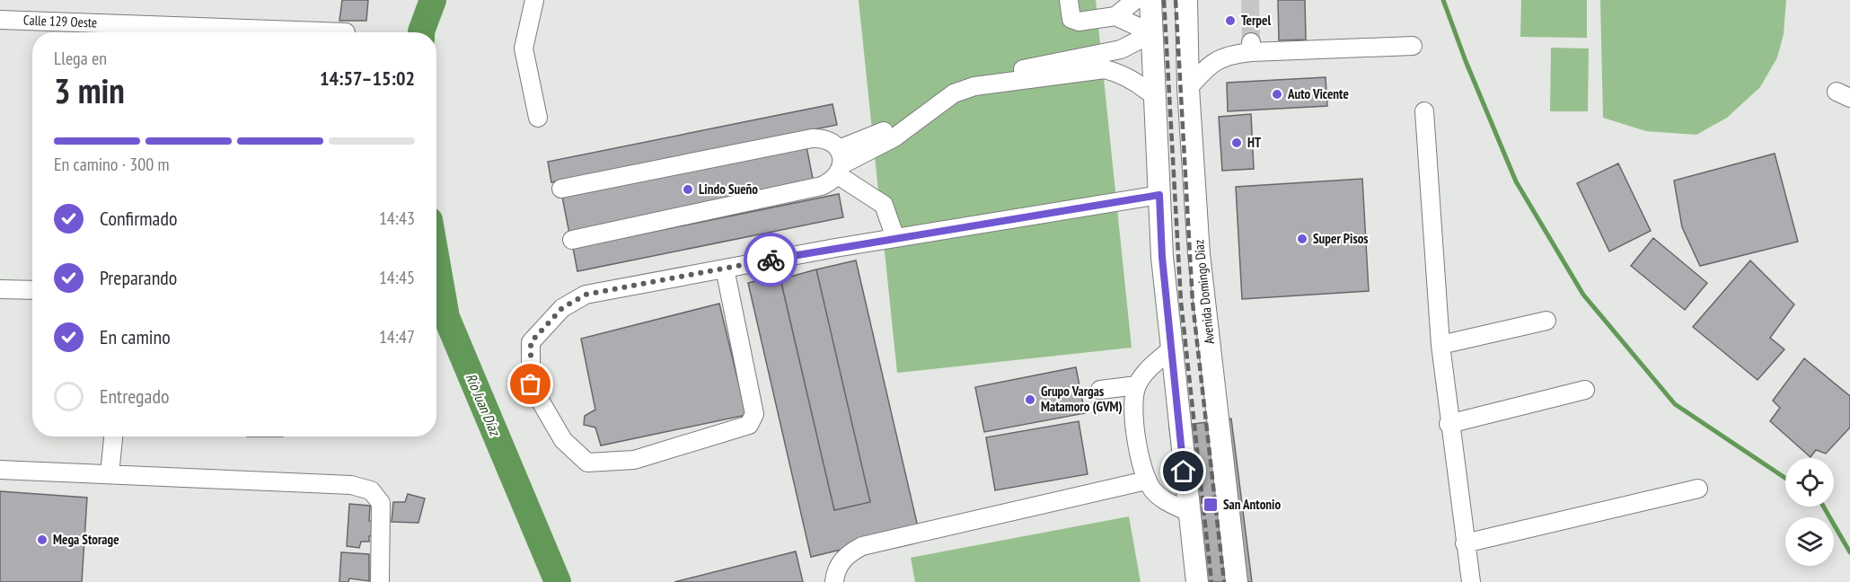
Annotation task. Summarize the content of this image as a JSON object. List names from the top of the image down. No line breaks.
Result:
{"streets":{"main road":["Avenida Domingo Díaz"],"street":["Calle 129 Oeste"]},"water":["Río Juan Díaz"],"places":{"other":["Terpel","Auto Vicente","HT","Lindo Sueño","Super Pisos","Grupo Vargas Matamoro (GVM)","Mega Storage"],"transit":["San Antonio"]},"page":{"heading":["3 min","Llega en","14:57–15:02"],"bar":"En camino · 300 m","list":[["Confirmado","14:43"],["Preparando","14:45"],["En camino","14:47"],"Entregado"]}}
